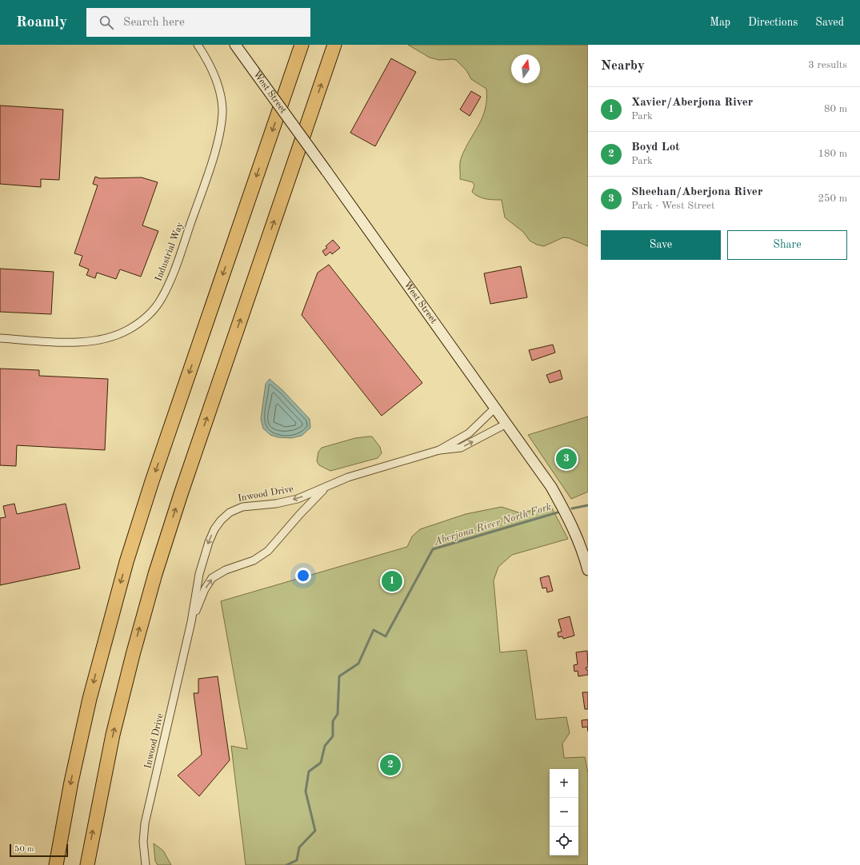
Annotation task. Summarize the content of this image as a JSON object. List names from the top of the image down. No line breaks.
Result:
{"streets":{"main road":["West Street"],"street":["Industrial Way","Inwood Drive"]},"crossings":[["West Street","Inwood Drive"]],"water":["Aberjona River North Fork"],"scale_bar":"50 m","north":"top","page":{"header":"Roamly","search":"Search here","nav":["Map","Directions","Saved"],"heading":["Nearby","3 results"],"list":[{"mark":"1","name":"Xavier/Aberjona River","note":"Park","value":"80 m"},{"mark":"2","name":"Boyd Lot","note":"Park","value":"180 m"},{"mark":"3","name":"Sheehan/Aberjona River","note":"Park · West Street","value":"250 m"}],"buttons":["Save","Share"],"pins":["3","1","2"],"map_buttons":["+","−"],"scale":"50 m"}}
